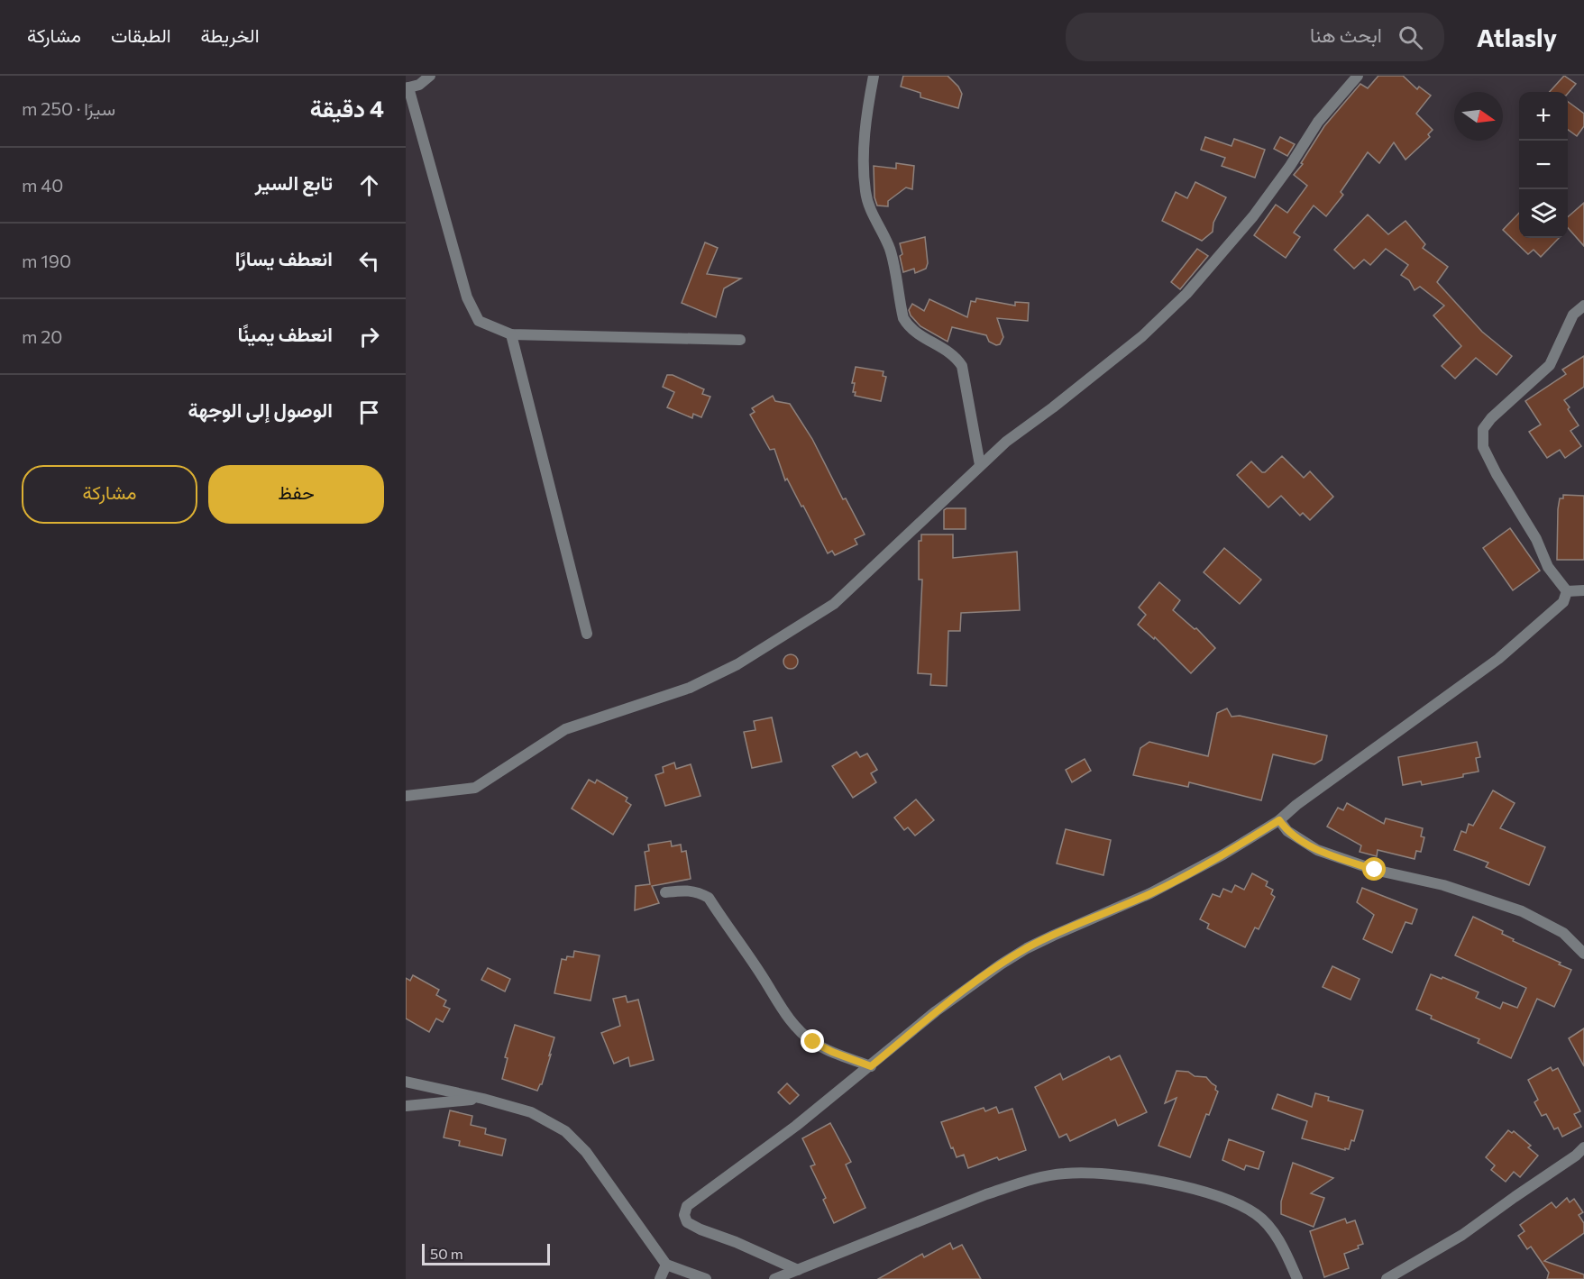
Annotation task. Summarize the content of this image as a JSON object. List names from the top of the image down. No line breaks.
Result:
{"scale_bar":"50 m","north":"right","page":{"header":"Atlasly","search":"ابحث هنا","nav":["الخريطة","الطبقات","مشاركة"],"heading":["4 دقيقة","سيرًا · 250 m"],"map_buttons":["+","−"],"list":[["تابع السير","40 m"],["انعطف يسارًا","190 m"],["انعطف يمينًا","20 m"],"الوصول إلى الوجهة"],"buttons":["حفظ","مشاركة"],"scale":"50 m"}}
